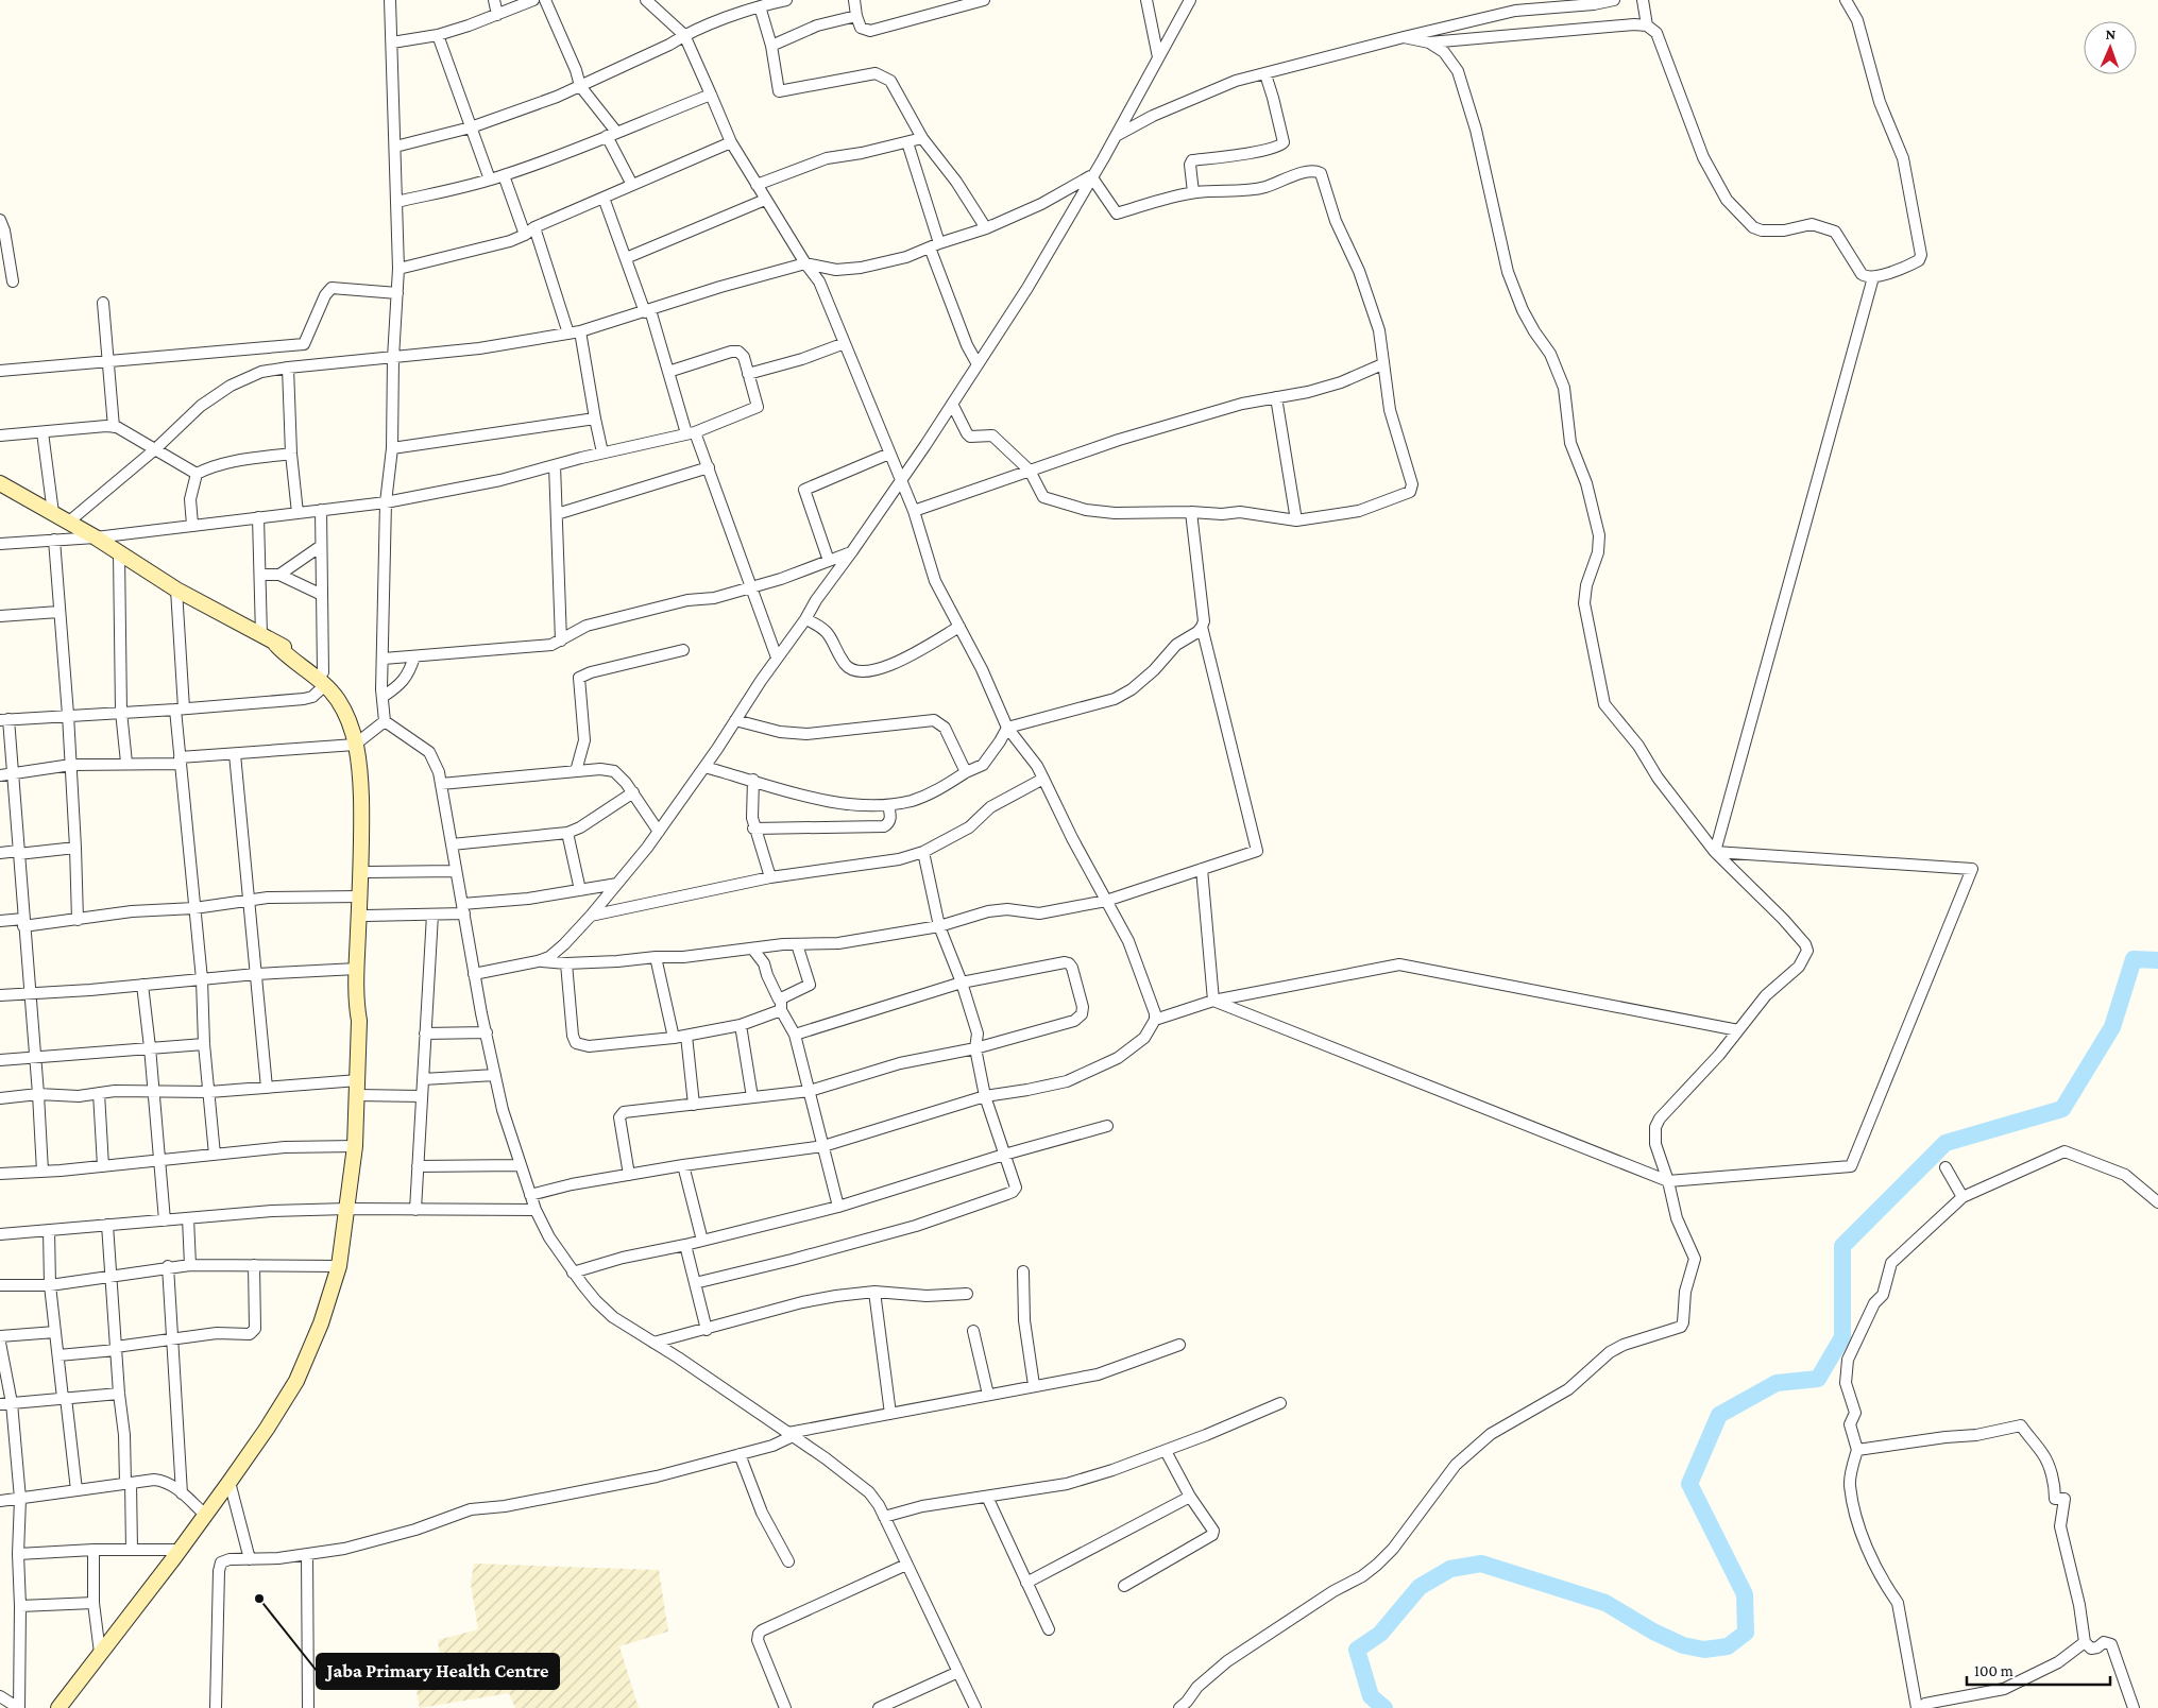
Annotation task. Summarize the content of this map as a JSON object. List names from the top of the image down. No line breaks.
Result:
{"places":["Jaba Primary Health Centre"],"scale_bar":"100 m","north":"top"}
